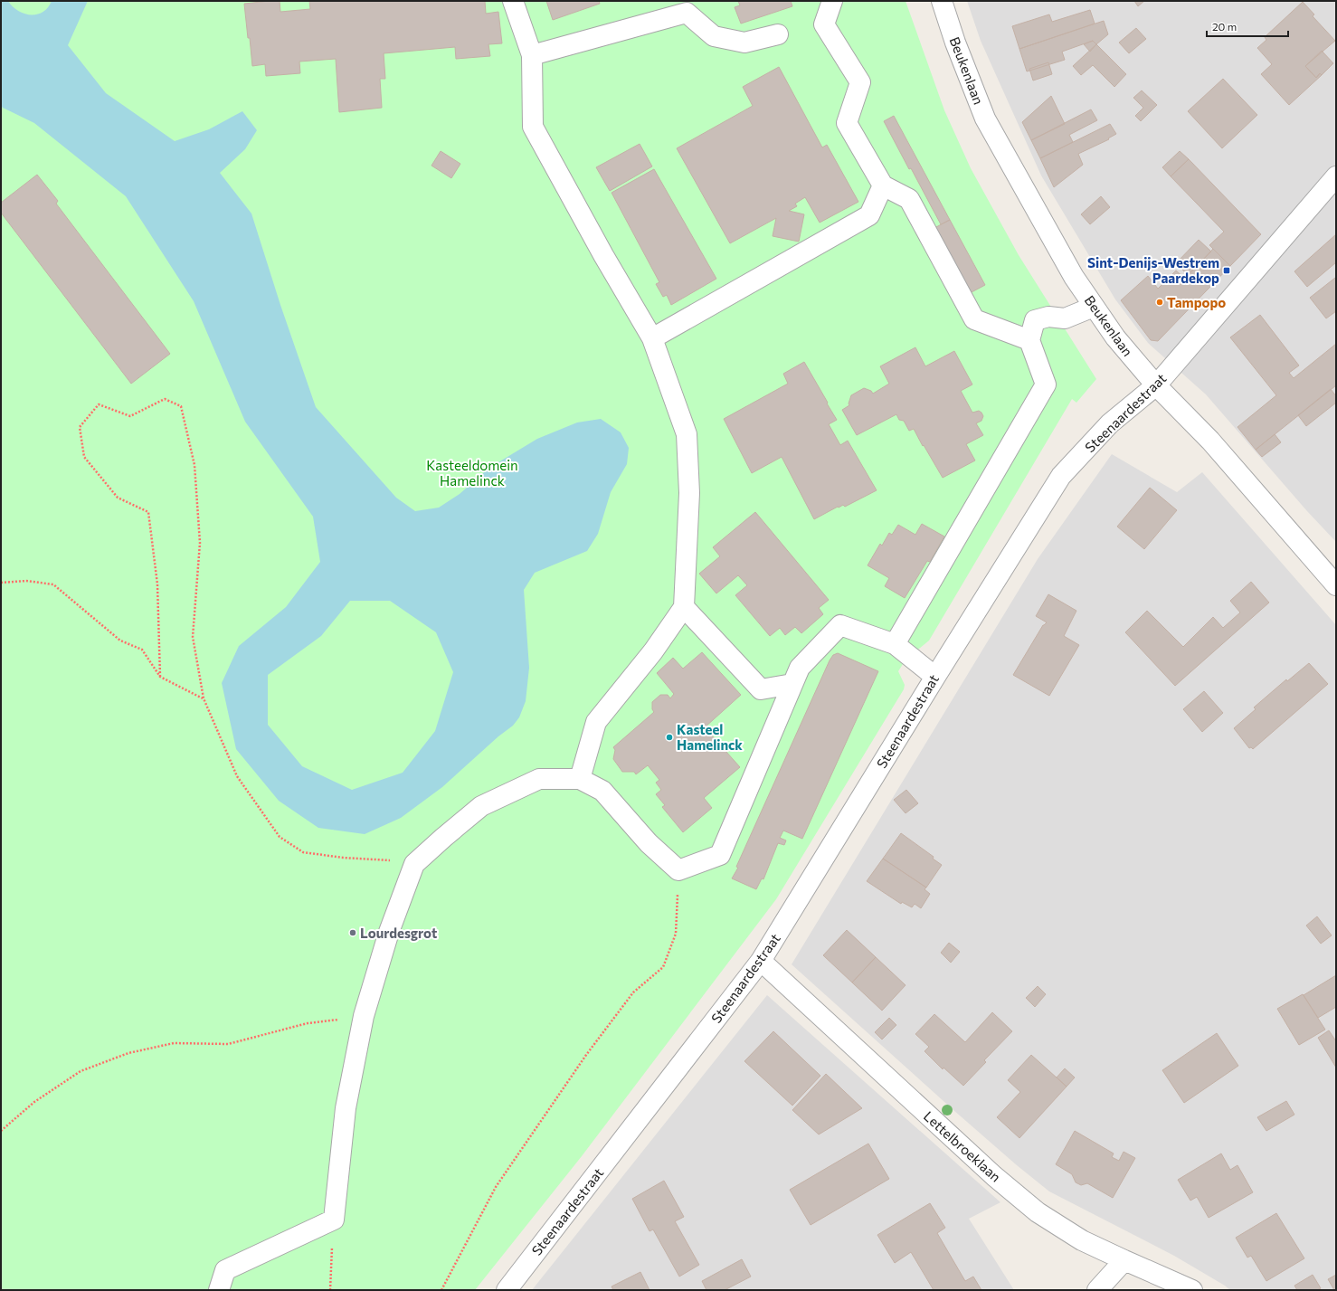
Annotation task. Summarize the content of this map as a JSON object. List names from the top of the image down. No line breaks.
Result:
{"streets":{"street":["Beukenlaan","Steenaardestraat","Lettelbroeklaan"]},"crossings":[["Beukenlaan","Steenaardestraat"],["Steenaardestraat","Lettelbroeklaan"]],"parks":["Kasteeldomein Hamelinck"],"places":{"transit":["Sint-Denijs-Westrem Paardekop"],"other":["Tampopo","Kasteel Hamelinck","Lourdesgrot"]},"scale_bar":"20 m"}
